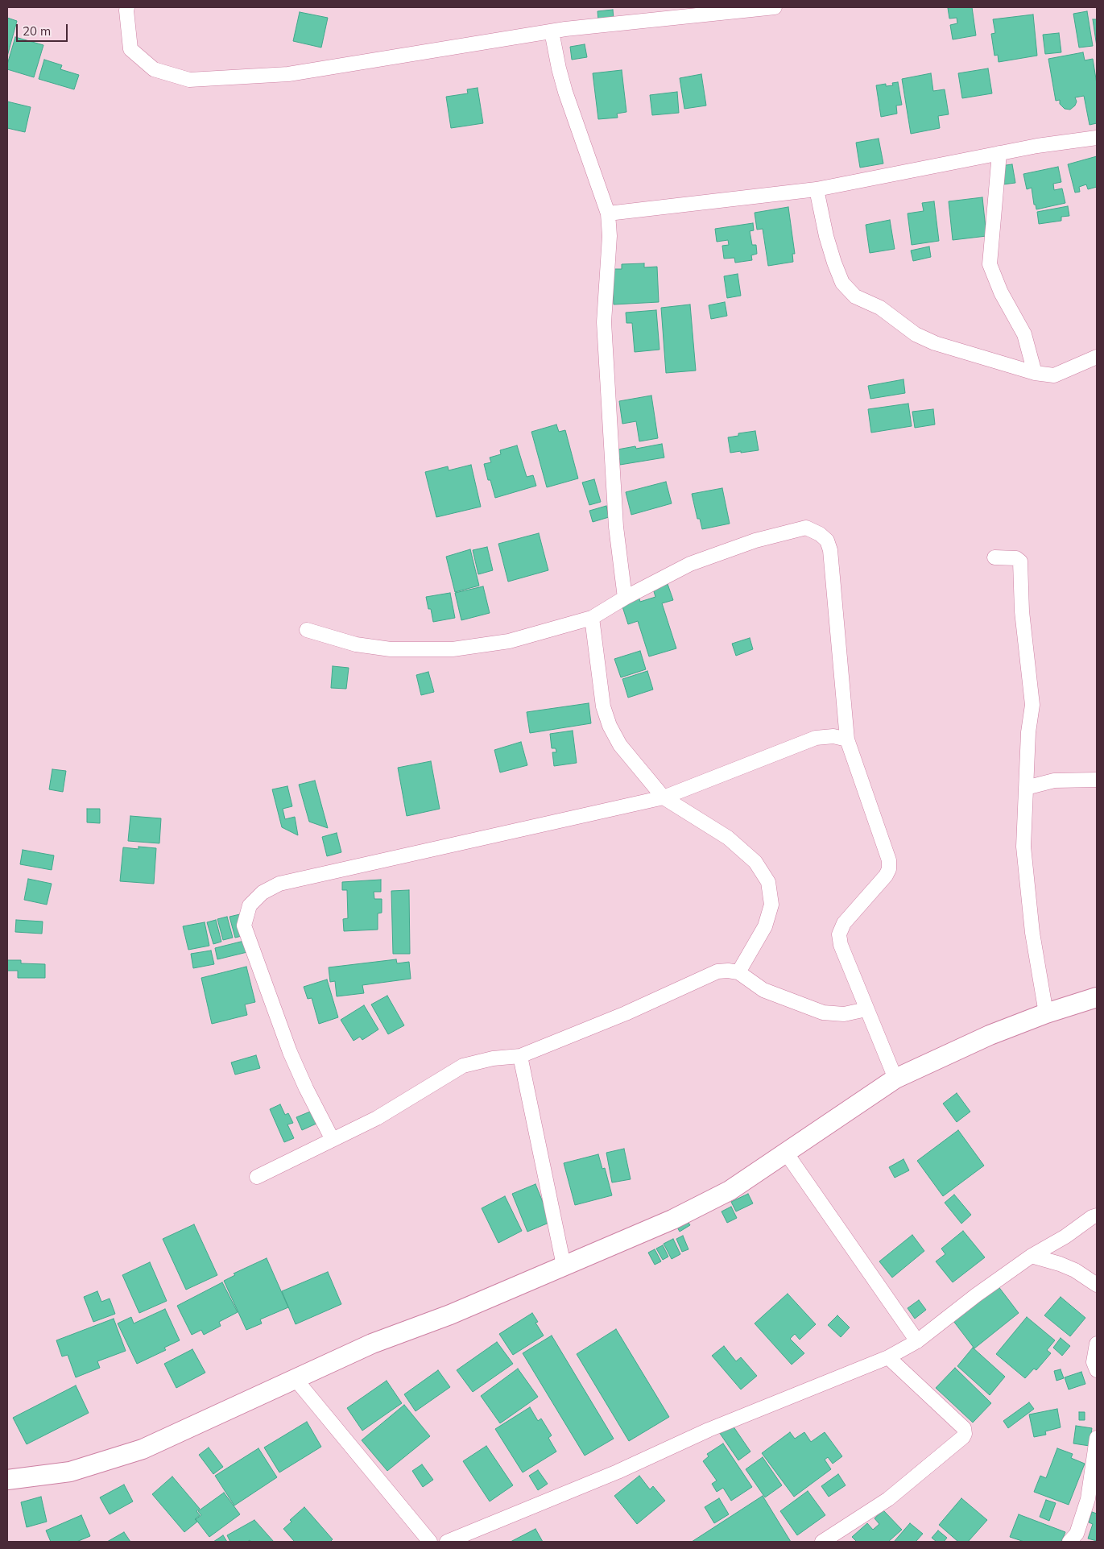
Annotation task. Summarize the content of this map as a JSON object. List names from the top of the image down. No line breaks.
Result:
{"scale_bar":"20 m"}
